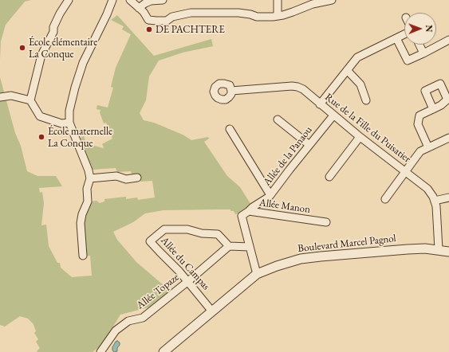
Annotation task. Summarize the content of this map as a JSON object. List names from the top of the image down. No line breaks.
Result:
{"streets":{"street":["Rue de la Fille du Puisatier","Allée de la Panaou","Allée Manon","Boulevard Marcel Pagnol","Allée du Campas","Allée Topaze"]},"crossings":[["Rue de la Fille du Puisatier","Allée de la Panaou"],["Rue de la Fille du Puisatier","Boulevard Marcel Pagnol"],["Boulevard Marcel Pagnol","Allée du Campas"],["Allée du Campas","Allée Topaze"]],"places":["DE PACHTERE","École élémentaire La Conque","École maternelle La Conque"],"north":"right"}
